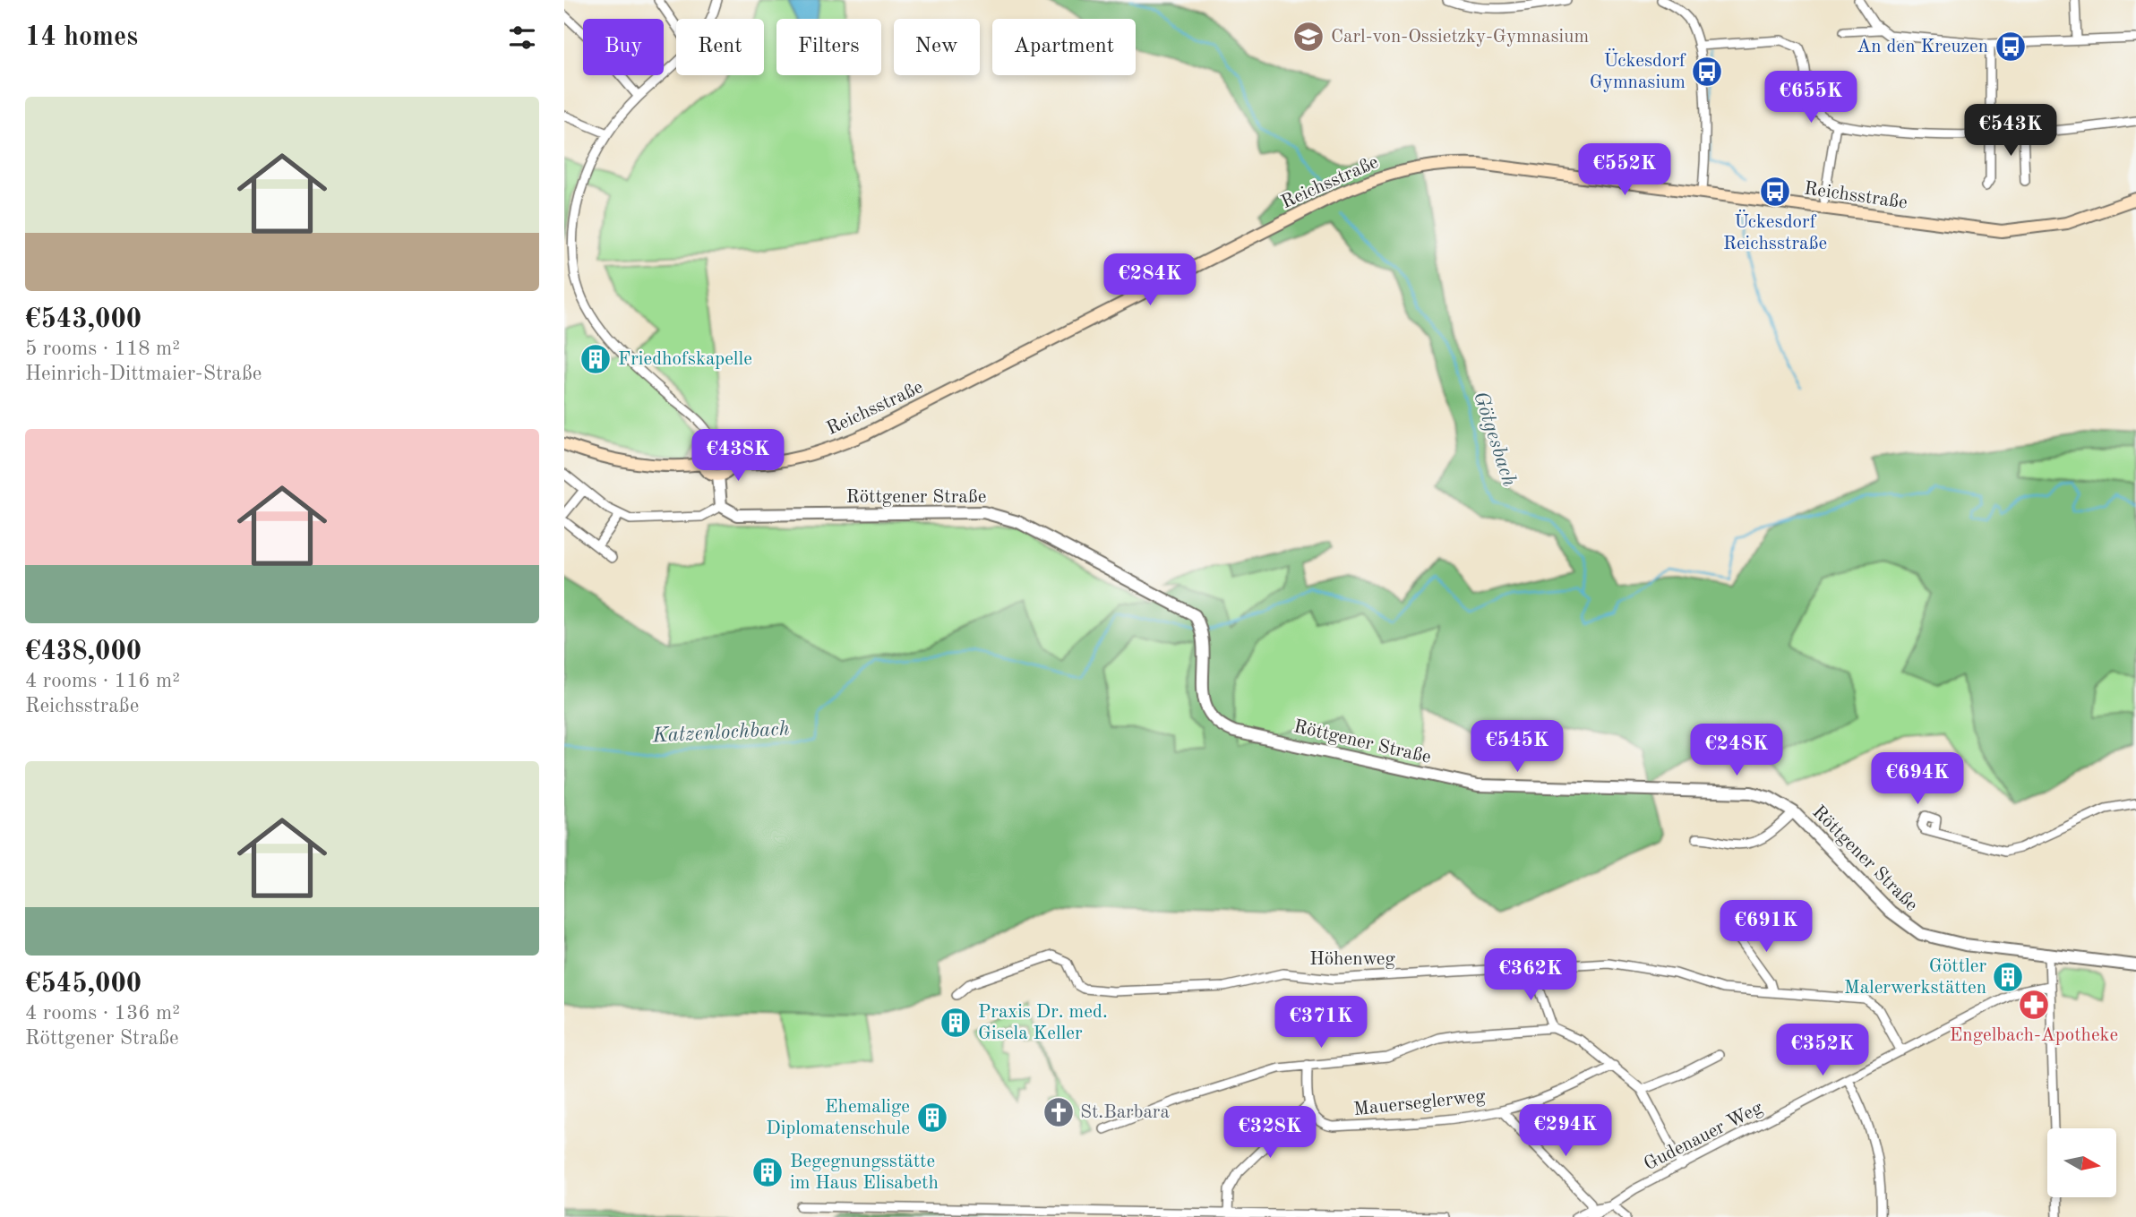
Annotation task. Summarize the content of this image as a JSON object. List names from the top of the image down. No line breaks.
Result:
{"streets":{"main road":["Reichsstraße"],"street":["Röttgener Straße","Höhenweg","Mauerseglerweg","Gudenauer Weg"]},"crossings":[["Höhenweg","Gudenauer Weg"]],"water":["Götgesbach","Katzenlochbach"],"places":{"school or university":["Carl-von-Ossietzky-Gymnasium"],"bus stop":["An den Kreuzen","Ückesdorf Gymnasium","Ückesdorf Reichsstraße"],"building":["Friedhofskapelle","Göttler Malerwerkstätten","Praxis Dr. med. Gisela Keller","Ehemalige Diplomatenschule","Begegnungsstätte im Haus Elisabeth"],"pharmacy":["Engelbach-Apotheke"],"church":["St.Barbara"]},"north":"right","page":{"heading":"14 homes","chip":["Buy","Rent","Filters","New","Apartment"],"price":["€655K","€543K","€552K","€284K","€438K","€545K","€248K","€694K","€691K","€362K","€371K","€352K","€294K","€328K"],"list":[{"name":"€543,000","note":"5 rooms · 118 m² · Heinrich-Dittmaier-Straße"},{"name":"€438,000","note":"4 rooms · 116 m² · Reichsstraße"},{"name":"€545,000","note":"4 rooms · 136 m² · Röttgener Straße"}]}}
